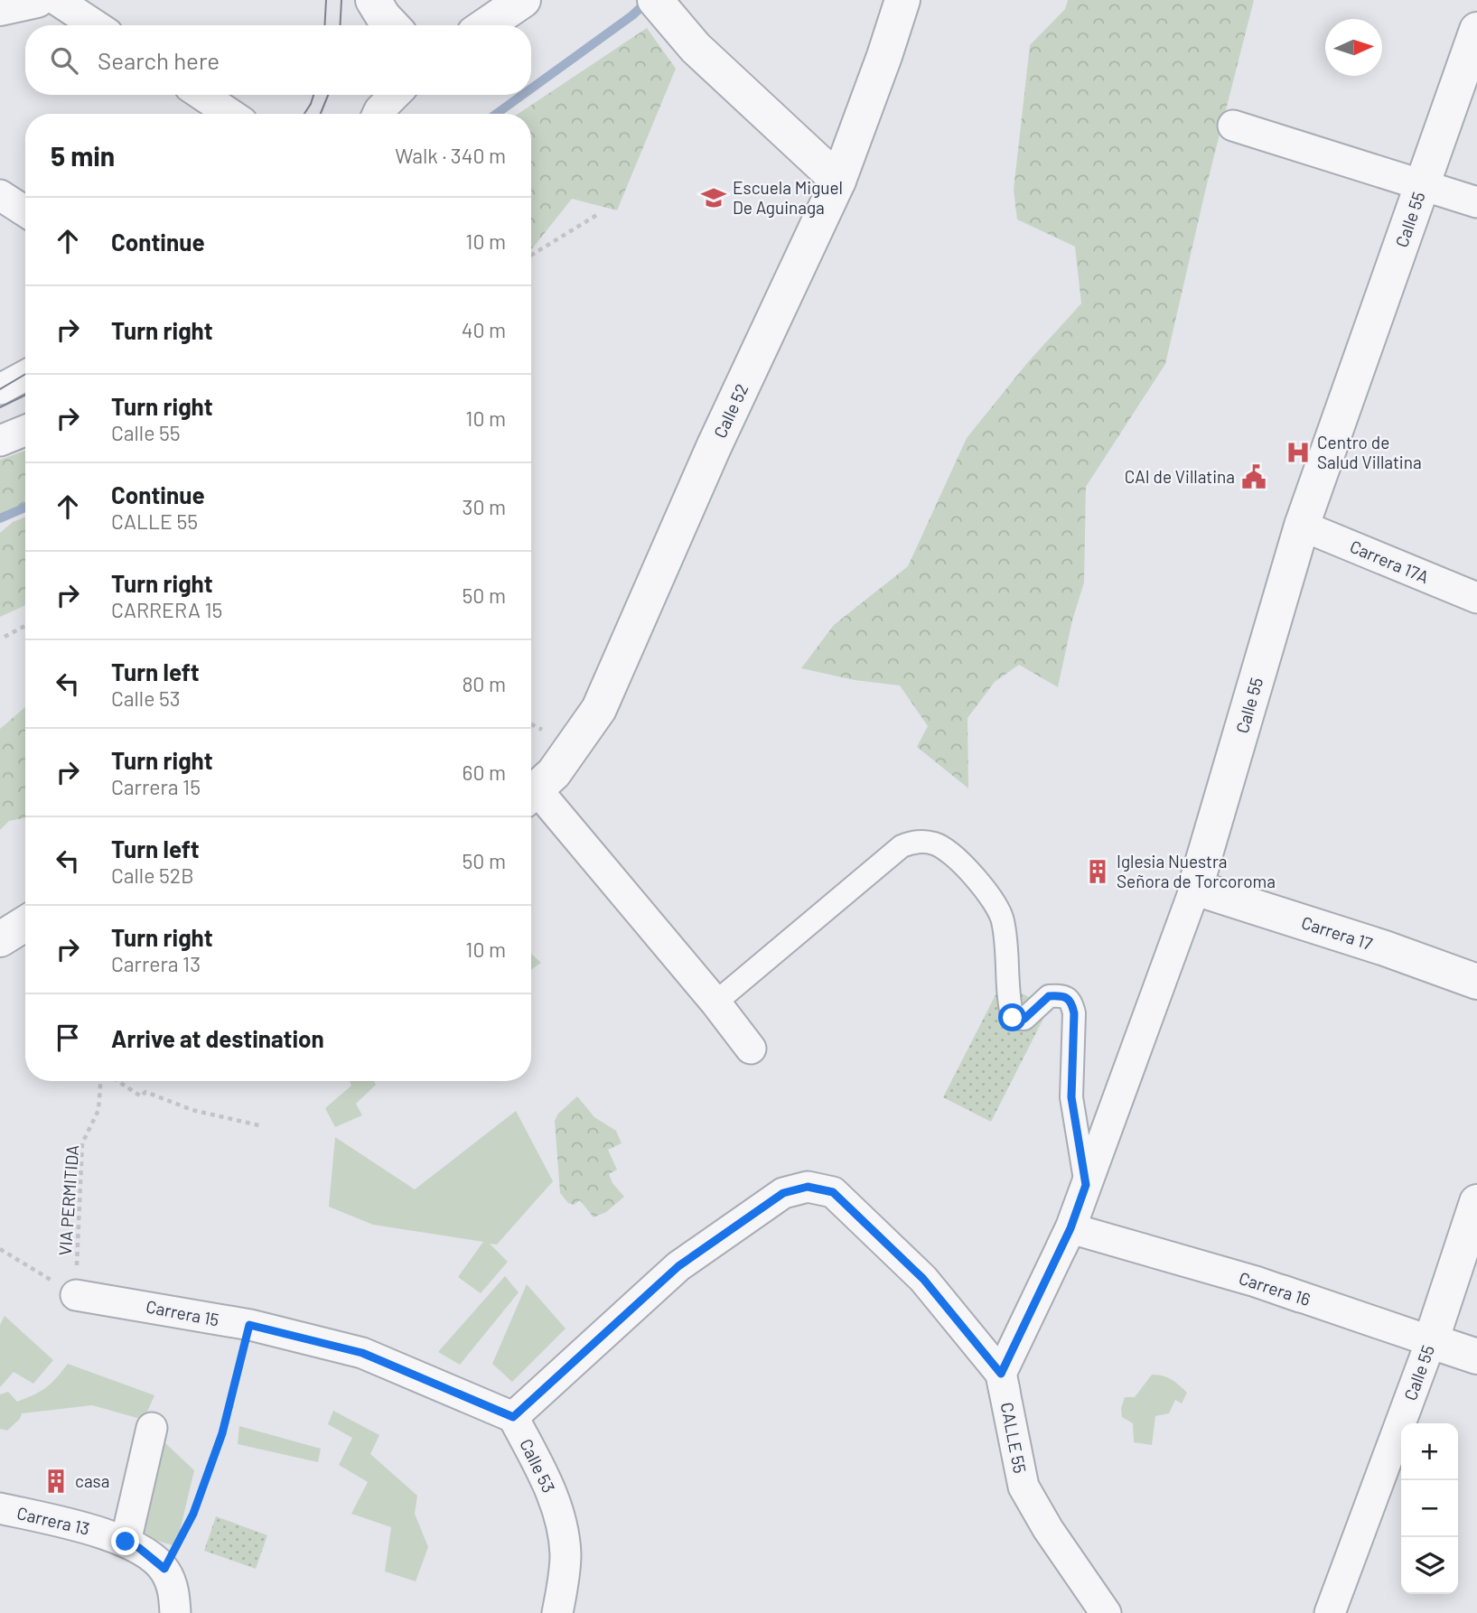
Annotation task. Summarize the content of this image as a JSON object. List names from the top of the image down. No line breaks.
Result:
{"streets":{"street":["Calle 55","Calle 52","Carrera 17A","Carrera 17","Carrera 16","Carrera 15","CALLE 55","Calle 53","Carrera 13"],"path":["VIA PERMITIDA"]},"crossings":[["Calle 55","Carrera 17A"],["Calle 55","Carrera 17"],["Calle 55","Carrera 16"],["VIA PERMITIDA","Carrera 15"],["Carrera 15","Calle 53"],["CALLE 55","Calle 53"]],"places":{"school or university":["Escuela Miguel De Aguinaga"],"hospital":["Centro de Salud Villatina"],"public building":["CAI de Villatina"],"building":["Iglesia Nuestra Señora de Torcoroma","casa"]},"north":"right","page":{"search":"Search here","heading":["5 min","Walk · 340 m"],"list":[["Continue","10 m"],["Turn right","40 m"],["Turn right","Calle 55","10 m"],["Continue","CALLE 55","30 m"],["Turn right","CARRERA 15","50 m"],["Turn left","Calle 53","80 m"],["Turn right","Carrera 15","60 m"],["Turn left","Calle 52B","50 m"],["Turn right","Carrera 13","10 m"],"Arrive at destination"],"map_buttons":["+","−"]}}
